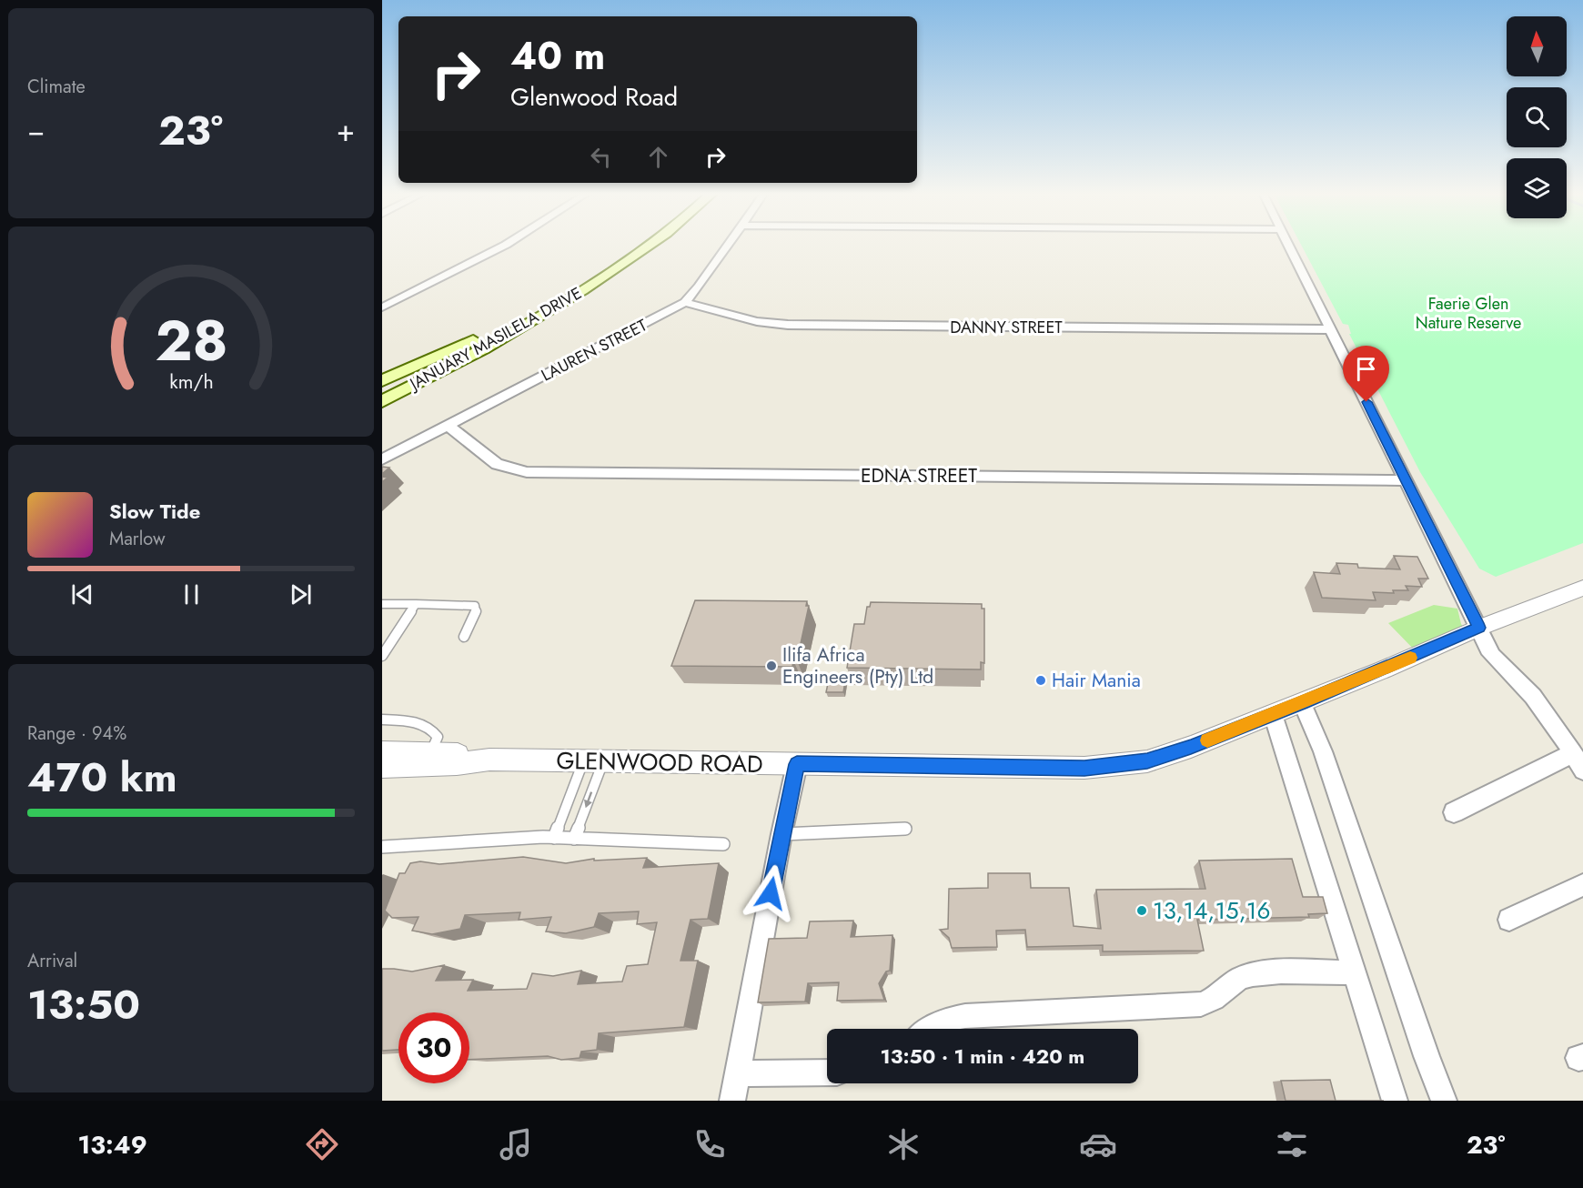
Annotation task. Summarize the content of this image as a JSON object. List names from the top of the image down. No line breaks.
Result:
{"streets":{"main road":["JANUARY MASILELA DRIVE"],"street":["DANNY STREET","LAUREN STREET","EDNA STREET","GLENWOOD ROAD"]},"crossings":[["DANNY STREET","LAUREN STREET"],["LAUREN STREET","EDNA STREET"]],"parks":["Faerie Glen Nature Reserve"],"places":["Ilifa Africa Engineers (Pty) Ltd","Hair Mania","13,14,15,16"],"north":"top","page":{"tile":["Climate",["Range · 94%","470 km"],["Arrival","13:50"]],"turn":["40 m","Glenwood Road"],"heat":["−","23°","+"],"song":["Slow Tide","Marlow"],"limit":"30","trip":"13:50 · 1 min · 420 m","tabs":["13:49","23°"],"gauge":["28","km/h"]}}
